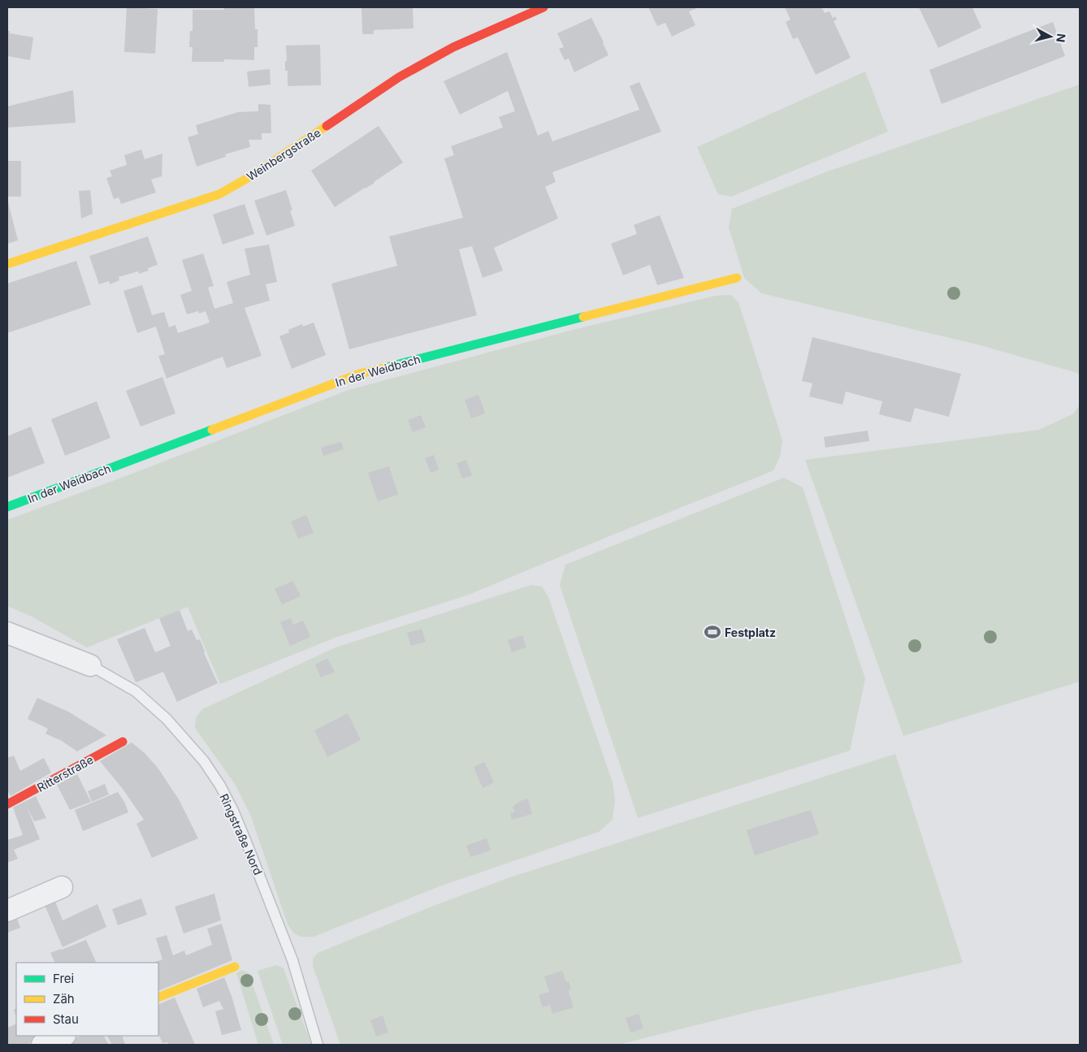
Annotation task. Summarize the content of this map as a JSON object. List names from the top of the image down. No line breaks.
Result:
{"streets":{"street":["Weinbergstraße","In der Weidbach","Ritterstraße","Ringstraße Nord"]},"places":{"sports":["Festplatz"]},"legend":["Frei","Zäh","Stau"],"north":"right"}
